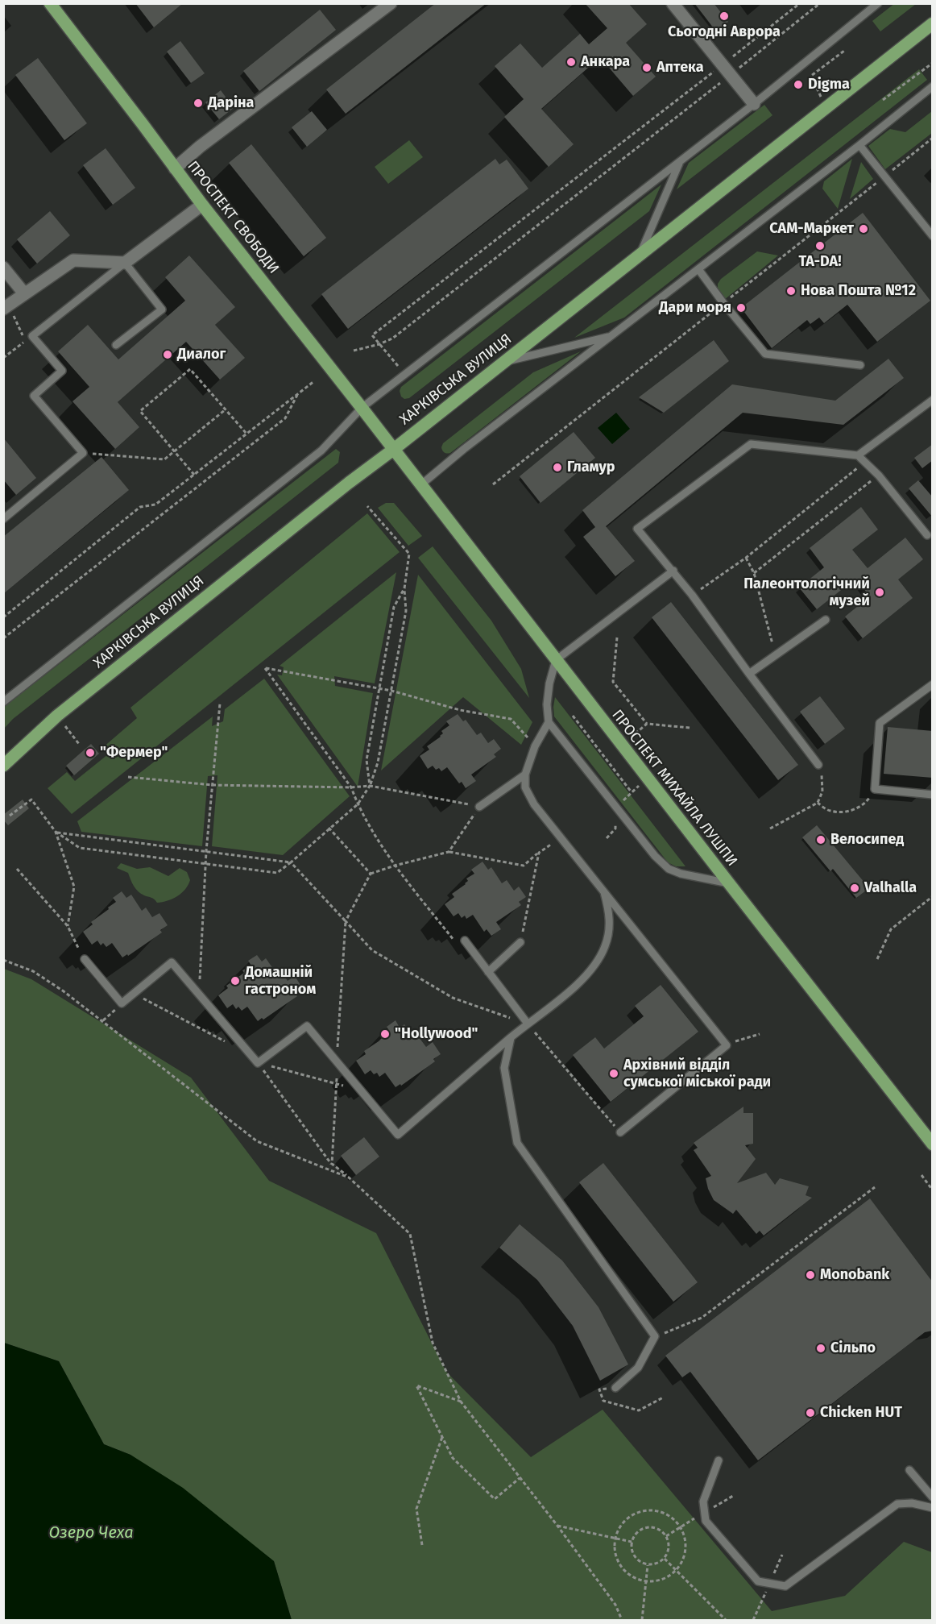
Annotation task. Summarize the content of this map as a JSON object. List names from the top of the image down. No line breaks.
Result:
{"streets":{"main road":["ПРОСПЕКТ СВОБОДИ","ХАРКІВСЬКА ВУЛИЦЯ","ПРОСПЕКТ МИХАЙЛА ЛУШПИ"]},"crossings":[["ПРОСПЕКТ СВОБОДИ","ХАРКІВСЬКА ВУЛИЦЯ"],["ПРОСПЕКТ СВОБОДИ","ПРОСПЕКТ МИХАЙЛА ЛУШПИ"],["ХАРКІВСЬКА ВУЛИЦЯ","ПРОСПЕКТ МИХАЙЛА ЛУШПИ"]],"water":["Озеро Чеха"],"places":["Сьогодні Аврора","Анкара","Аптека","Digma","Даріна","САМ-Маркет","TA-DA!","Нова Пошта №12","Дари моря","Диалог","Гламур","Палеонтологічний музей","\"Фермер\"","Велосипед","Valhalla","Домашній гастроном","\"Hollywood\"","Архівний відділ сумської міської ради","Monobank","Сільпо","Chicken HUT"]}
